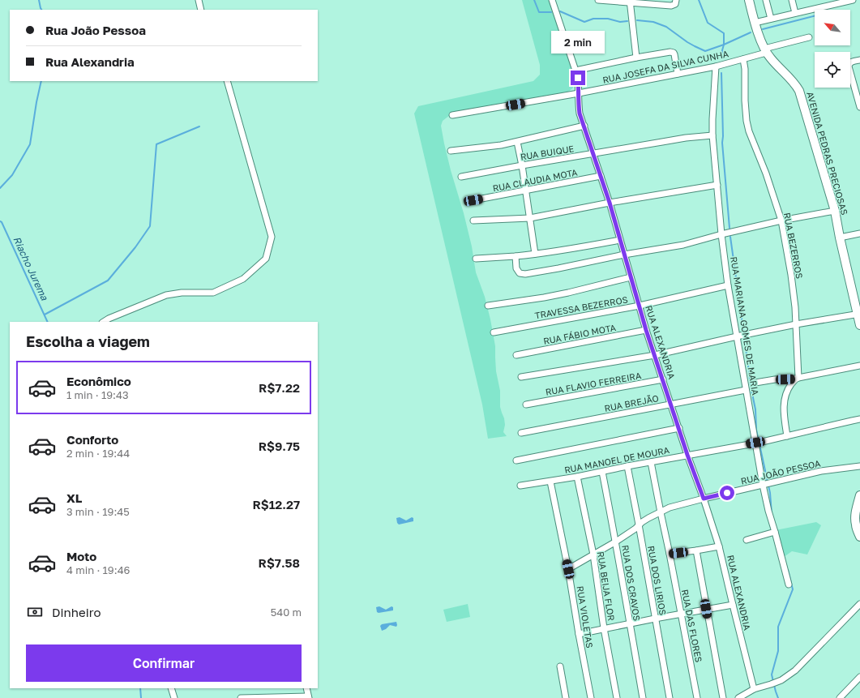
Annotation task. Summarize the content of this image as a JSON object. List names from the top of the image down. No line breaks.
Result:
{"streets":{"main road":["AVENIDA PEDRAS PRECIOSAS"],"street":["RUA JOSEFA DA SILVA CUNHA","RUA BUIQUE","RUA CLAUDIA MOTA","RUA BEZERROS","TRAVESSA BEZERROS","RUA MARIANA GOMES DE MARIA","RUA FÁBIO MOTA","RUA ALEXANDRIA","RUA FLAVIO FERREIRA","RUA BREJÃO","RUA MANOEL DE MOURA","RUA JOÃO PESSOA","RUA DOS LIRIOS","RUA DOS CRAVOS","RUA BEIJA FLOR","RUA VIOLETAS","RUA DAS FLORES"]},"crossings":[["RUA JOSEFA DA SILVA CUNHA","AVENIDA PEDRAS PRECIOSAS"],["RUA JOSEFA DA SILVA CUNHA","RUA BEZERROS"],["RUA JOSEFA DA SILVA CUNHA","RUA MARIANA GOMES DE MARIA"],["RUA JOSEFA DA SILVA CUNHA","RUA ALEXANDRIA"],["RUA BUIQUE","RUA MARIANA GOMES DE MARIA"],["RUA BUIQUE","RUA ALEXANDRIA"],["RUA CLAUDIA MOTA","RUA ALEXANDRIA"],["TRAVESSA BEZERROS","RUA MARIANA GOMES DE MARIA"],["TRAVESSA BEZERROS","RUA ALEXANDRIA"],["RUA MARIANA GOMES DE MARIA","RUA BREJÃO"],["RUA MARIANA GOMES DE MARIA","RUA MANOEL DE MOURA"],["RUA MARIANA GOMES DE MARIA","RUA JOÃO PESSOA"],["RUA FÁBIO MOTA","RUA ALEXANDRIA"],["RUA ALEXANDRIA","RUA FLAVIO FERREIRA"],["RUA ALEXANDRIA","RUA BREJÃO"],["RUA ALEXANDRIA","RUA MANOEL DE MOURA"],["RUA ALEXANDRIA","RUA JOÃO PESSOA"],["RUA MANOEL DE MOURA","RUA DOS LIRIOS"],["RUA MANOEL DE MOURA","RUA DOS CRAVOS"],["RUA MANOEL DE MOURA","RUA BEIJA FLOR"],["RUA MANOEL DE MOURA","RUA VIOLETAS"],["RUA MANOEL DE MOURA","RUA DAS FLORES"],["RUA JOÃO PESSOA","RUA DOS LIRIOS"],["RUA JOÃO PESSOA","RUA DOS CRAVOS"],["RUA JOÃO PESSOA","RUA BEIJA FLOR"],["RUA JOÃO PESSOA","RUA VIOLETAS"],["RUA JOÃO PESSOA","RUA DAS FLORES"]],"water":["Riacho Jurema"],"north":"top left","page":{"banner":["Rua João Pessoa","Rua Alexandria"],"bubble":"2 min","heading":"Escolha a viagem","list":[{"name":"Econômico","note":"1 min · 19:43","value":"R$7.22"},{"name":"Conforto","note":"2 min · 19:44","value":"R$9.75"},{"name":"XL","note":"3 min · 19:45","value":"R$12.27"},{"name":"Moto","note":"4 min · 19:46","value":"R$7.58"}],"pay":["Dinheiro","540 m"],"buttons":"Confirmar"}}
